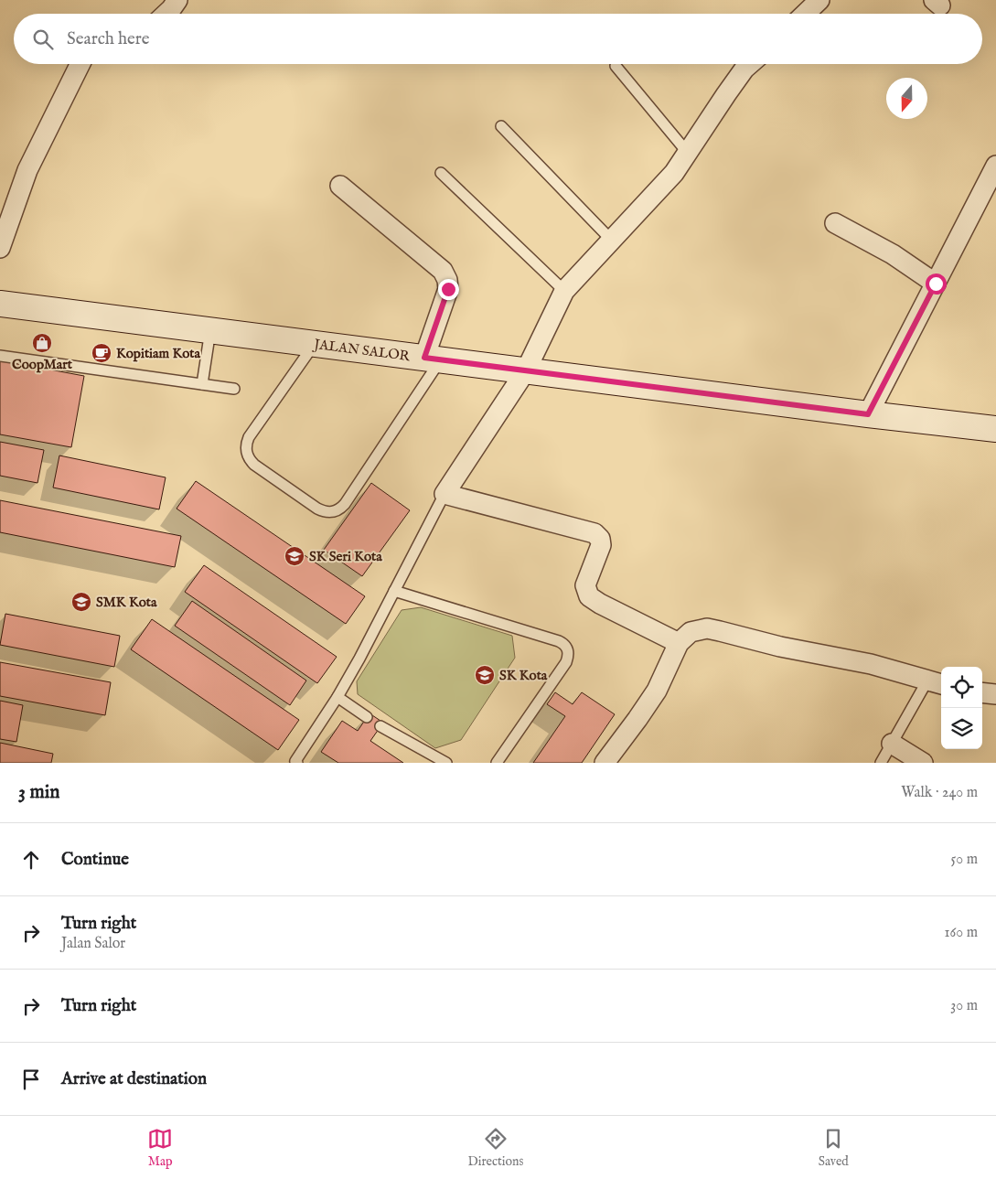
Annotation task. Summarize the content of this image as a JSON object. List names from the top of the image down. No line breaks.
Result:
{"streets":{"main road":["JALAN SALOR"]},"places":{"shop":["CoopMart"],"cafe":["Kopitiam Kota"],"school or university":["SK Seri Kota","SMK Kota","SK Kota"]},"north":"bottom","page":{"search":"Search here","heading":["3 min","Walk · 240 m"],"list":[["Continue","50 m"],["Turn right","Jalan Salor","160 m"],["Turn right","30 m"],"Arrive at destination"],"nav":["Map","Directions","Saved"]}}
